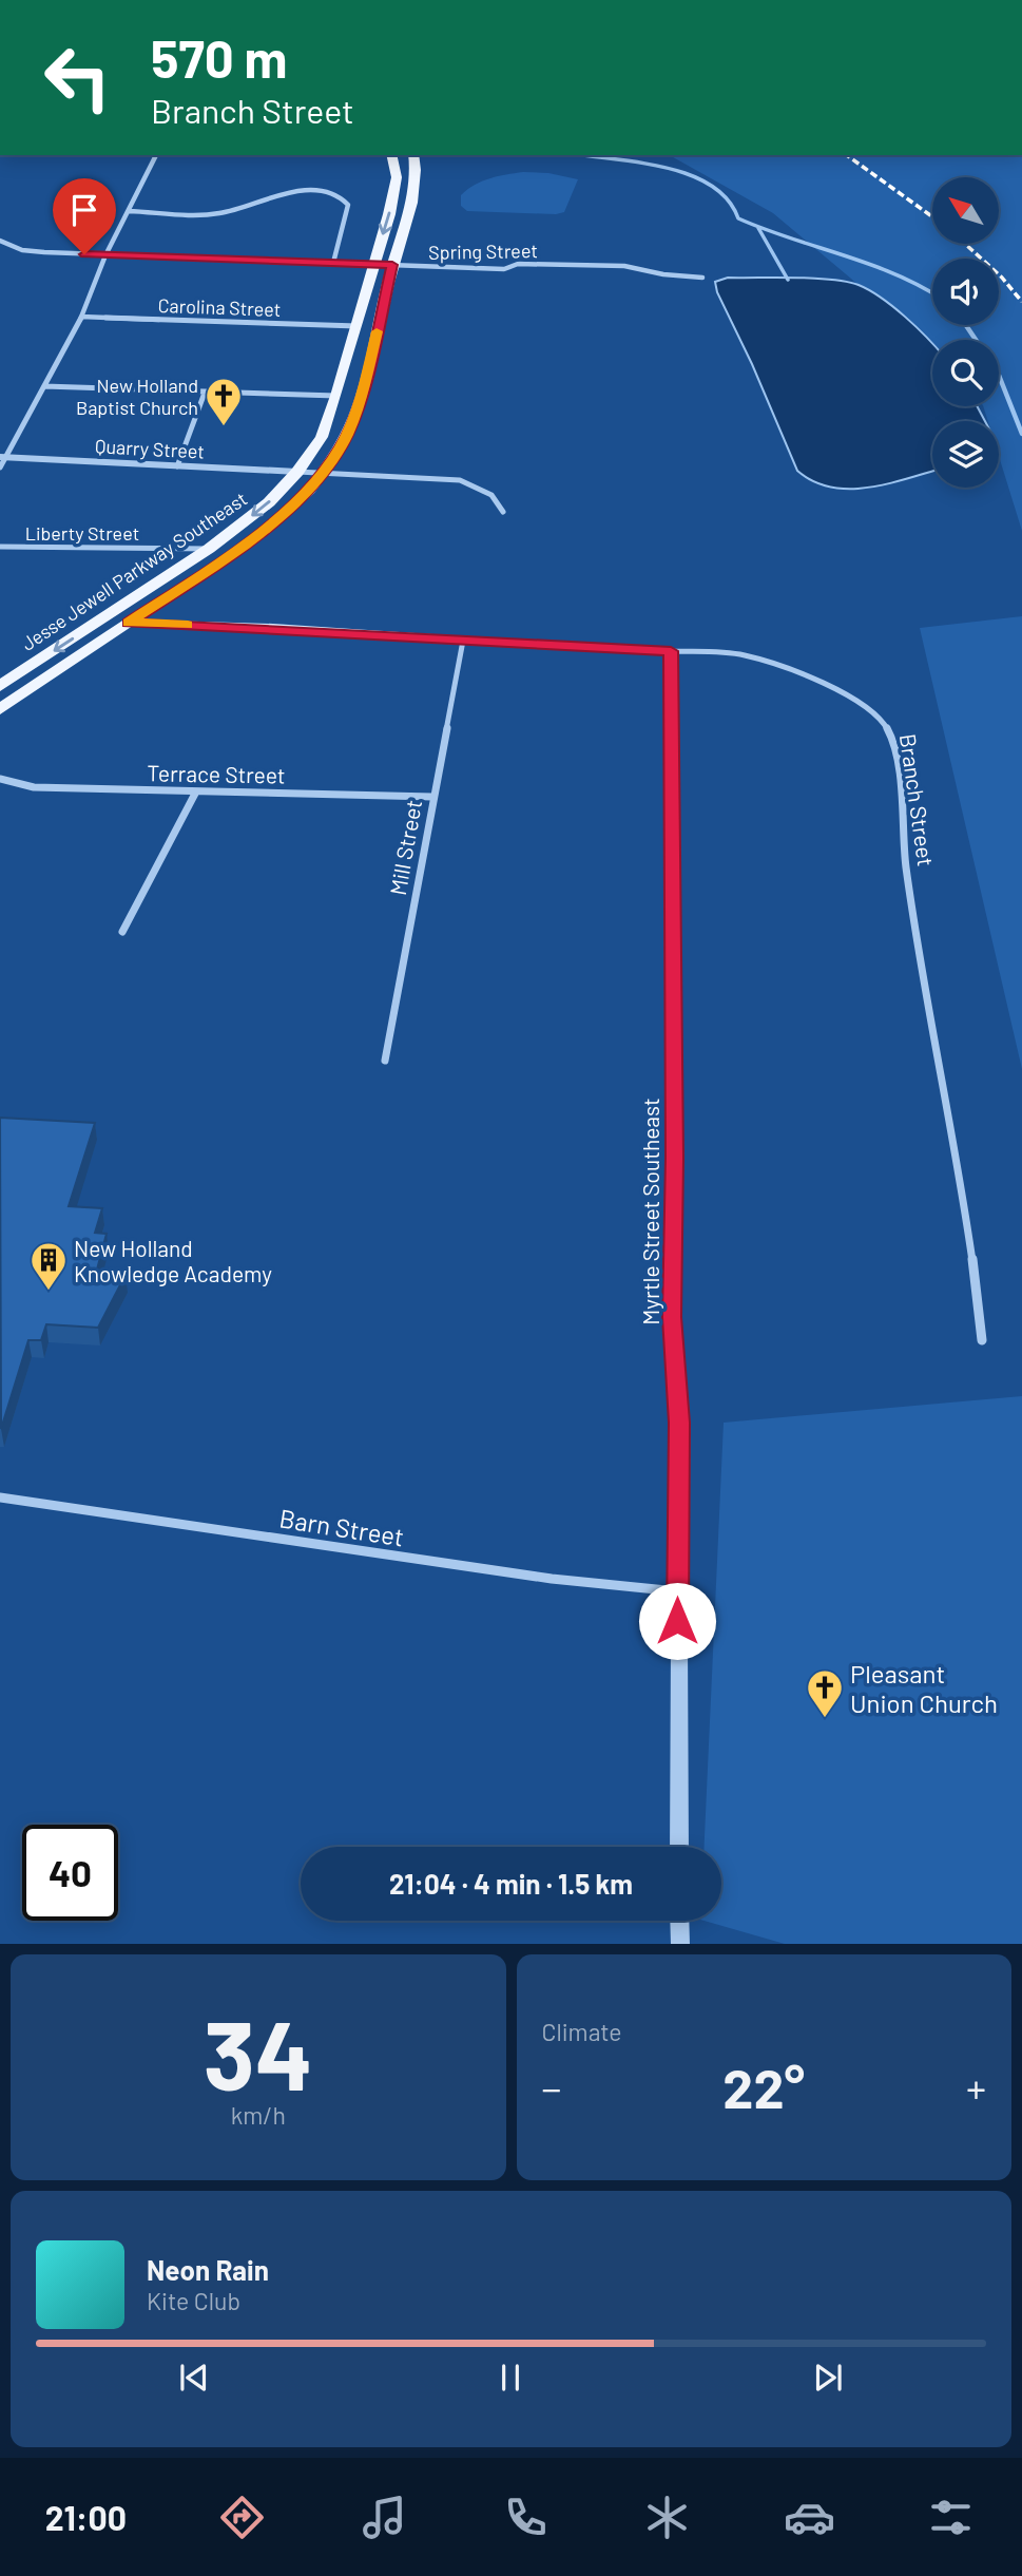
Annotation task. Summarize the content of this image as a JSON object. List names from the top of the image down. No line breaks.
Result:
{"streets":{"main road":["Jesse Jewell Parkway Southeast","Branch Street"],"street":["Spring Street","Carolina Street","Quarry Street","Liberty Street","Terrace Street","Mill Street","Myrtle Street Southeast","Barn Street"]},"crossings":[["Spring Street","Jesse Jewell Parkway Southeast"],["Carolina Street","Jesse Jewell Parkway Southeast"],["Quarry Street","Jesse Jewell Parkway Southeast"],["Liberty Street","Jesse Jewell Parkway Southeast"],["Jesse Jewell Parkway Southeast","Branch Street"],["Terrace Street","Mill Street"],["Branch Street","Mill Street"],["Branch Street","Myrtle Street Southeast"],["Myrtle Street Southeast","Barn Street"]],"places":{"church":["New Holland Baptist Church","Pleasant Union Church"],"building":["New Holland Knowledge Academy"]},"north":"top left","page":{"turn":["570 m","Branch Street"],"limit":"40","trip":"21:04 · 4 min · 1.5 km","tile":[["34","km/h"],"Climate"],"heat":["−","22°","+"],"song":["Neon Rain","Kite Club"],"tabs":"21:00"}}
